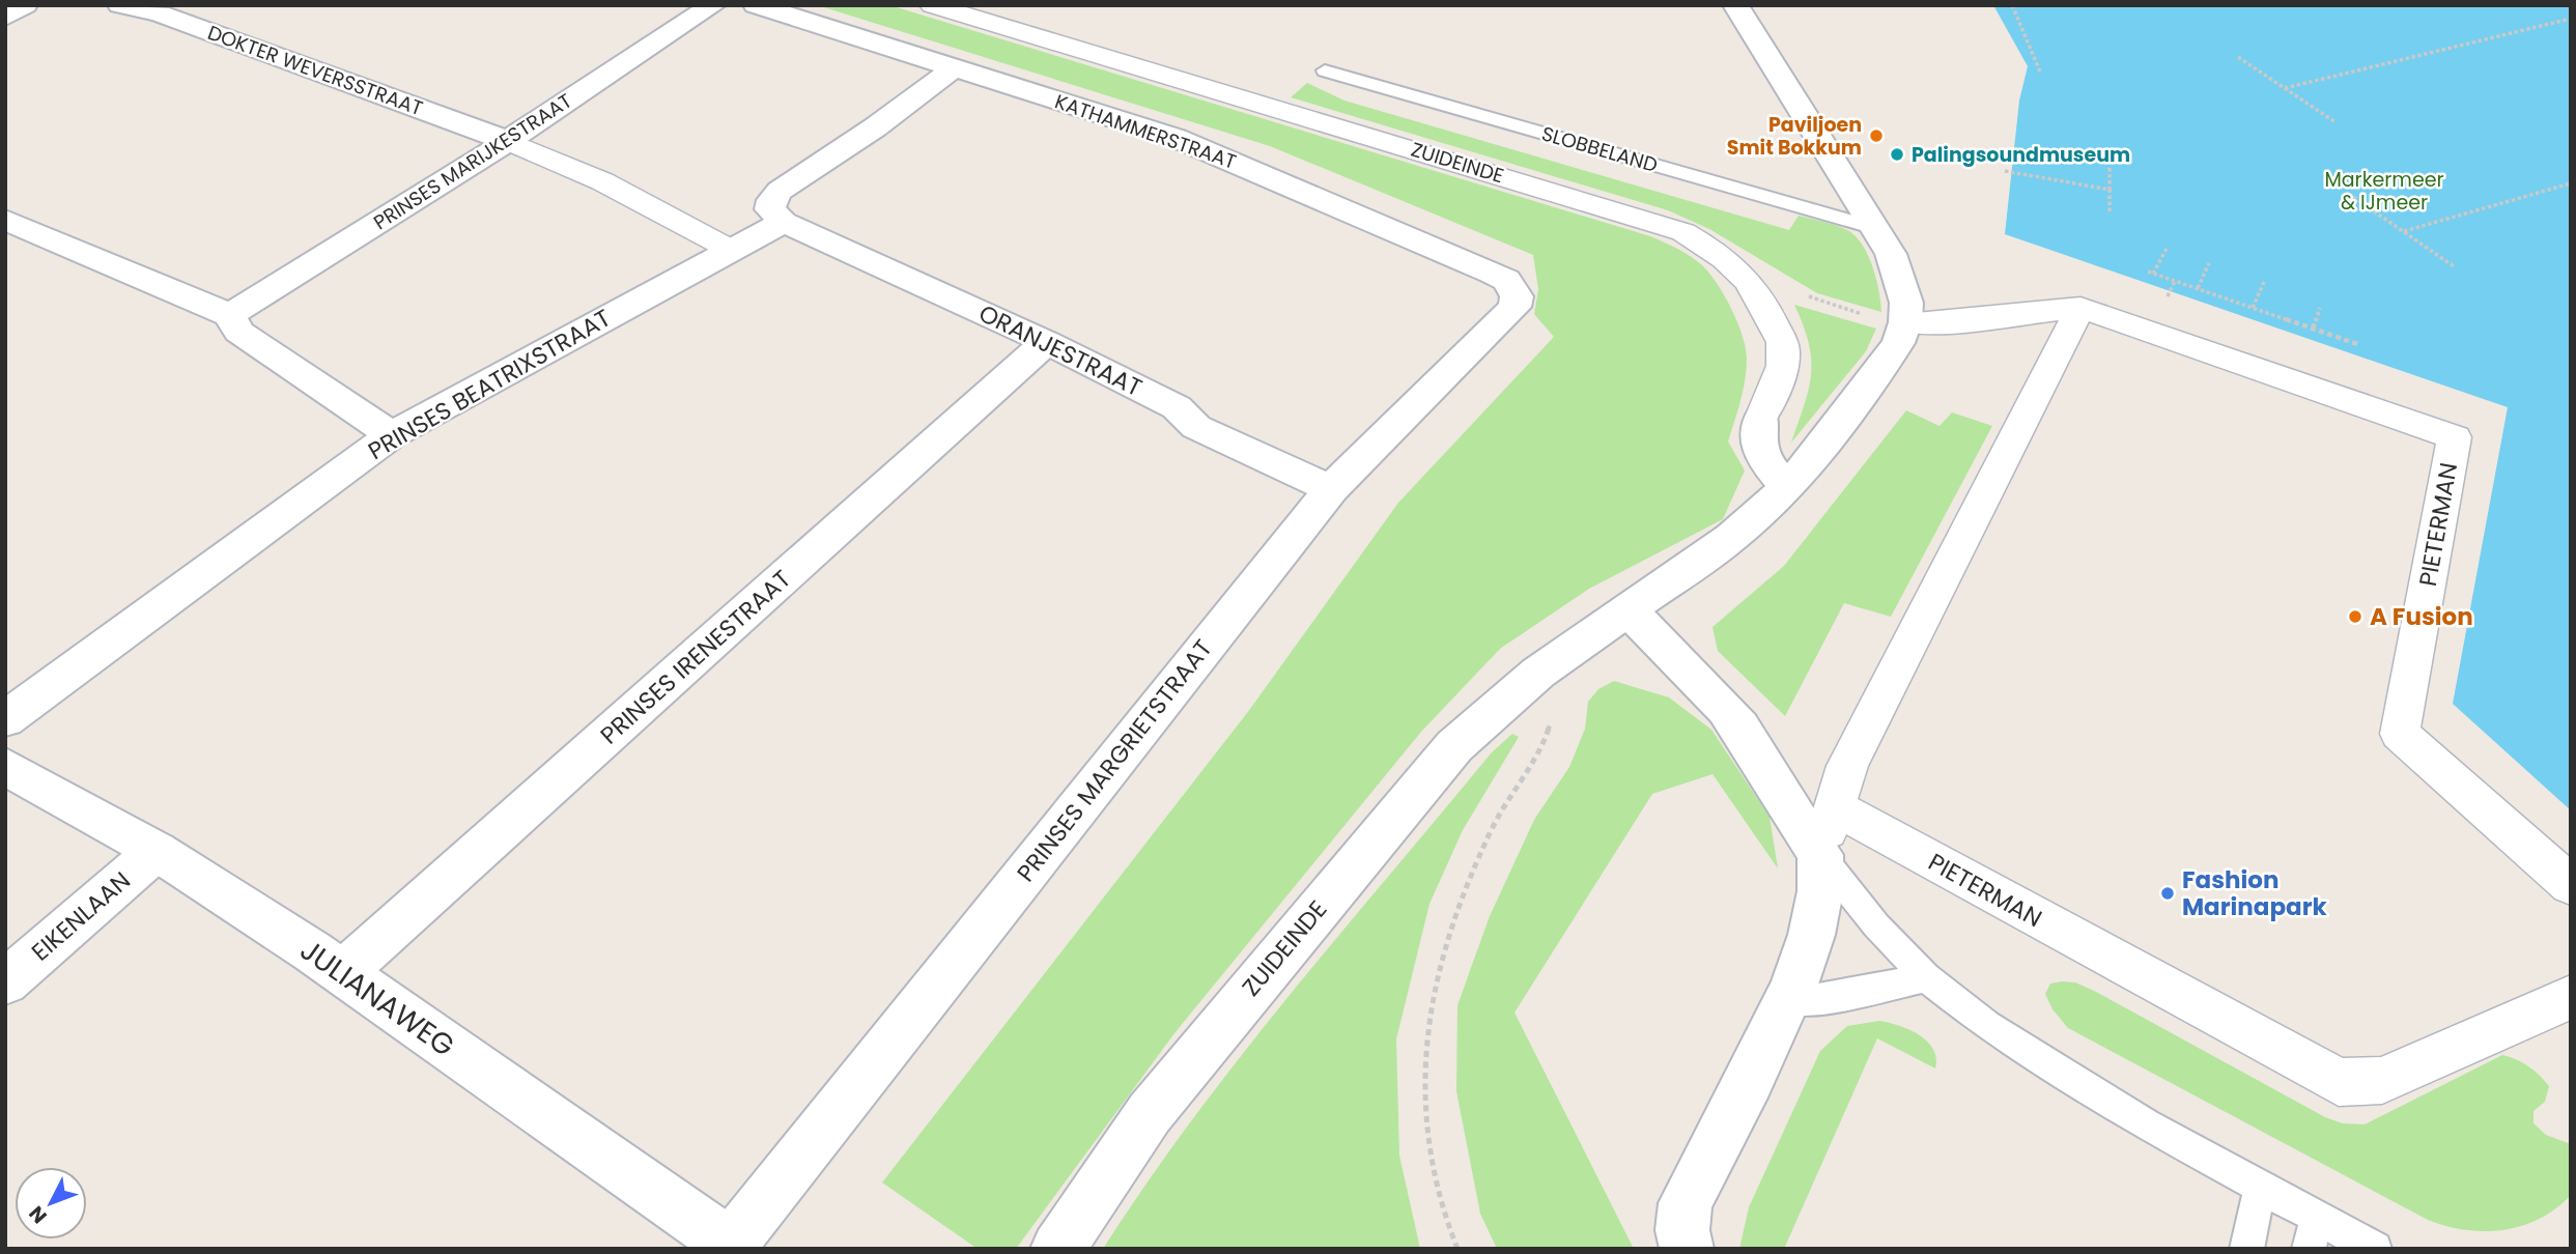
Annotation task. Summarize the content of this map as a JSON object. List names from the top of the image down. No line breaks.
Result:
{"streets":{"street":["DOKTER WEVERSSTRAAT","KATHAMMERSTRAAT","PRINSES MARIJKESTRAAT","ZUIDEINDE","ORANJESTRAAT","PRINSES BEATRIXSTRAAT","PIETERMAN","PRINSES IRENESTRAAT","PRINSES MARGRIETSTRAAT","EIKENLAAN","JULIANAWEG"],"lane":["SLOBBELAND"]},"crossings":[["DOKTER WEVERSSTRAAT","PRINSES MARIJKESTRAAT"],["KATHAMMERSTRAAT","PRINSES MARGRIETSTRAAT"],["ZUIDEINDE","PIETERMAN"],["ORANJESTRAAT","PRINSES BEATRIXSTRAAT"],["ORANJESTRAAT","PRINSES IRENESTRAAT"],["ORANJESTRAAT","PRINSES MARGRIETSTRAAT"],["PRINSES IRENESTRAAT","JULIANAWEG"],["PRINSES MARGRIETSTRAAT","JULIANAWEG"],["EIKENLAAN","JULIANAWEG"]],"parks":["Markermeer & IJmeer"],"places":["Paviljoen Smit Bokkum","Palingsoundmuseum","A Fusion","Fashion Marinapark"],"north":"bottom left"}
